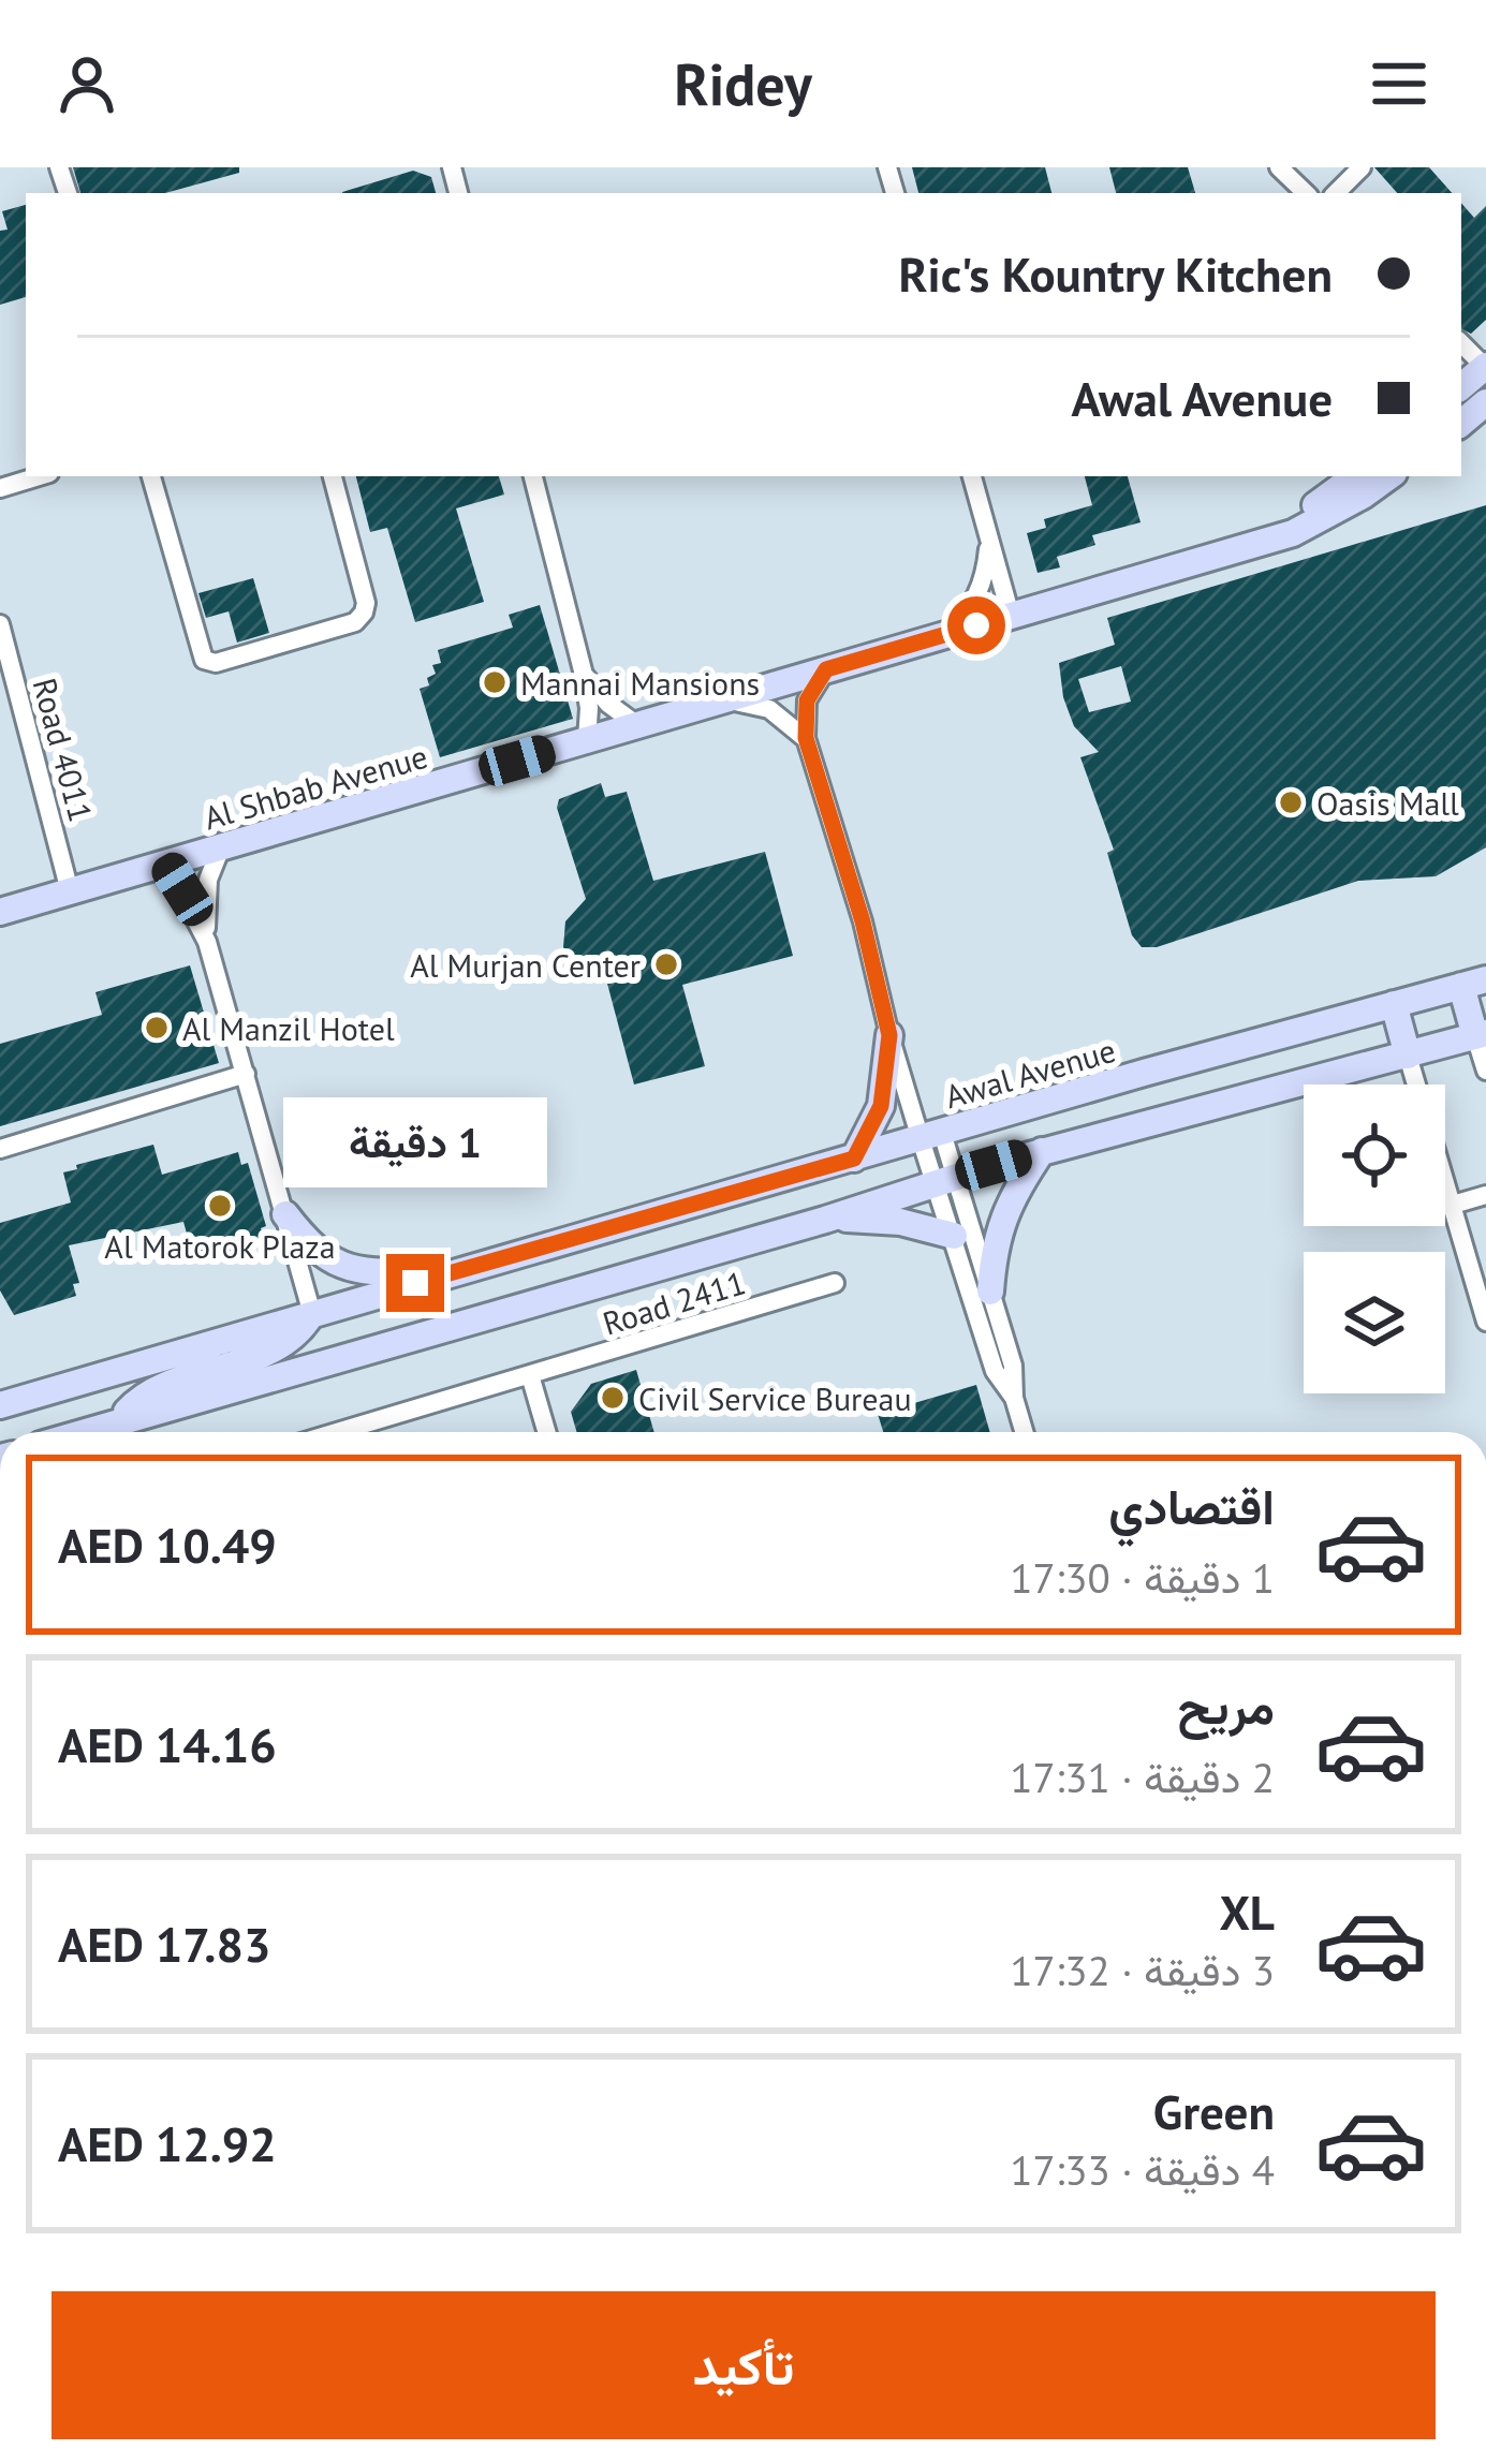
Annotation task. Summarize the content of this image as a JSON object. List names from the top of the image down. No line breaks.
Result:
{"streets":{"main road":["Al Shbab Avenue","Awal Avenue"],"street":["Road 4011","Road 2411"]},"crossings":[["Road 4011","Al Shbab Avenue"]],"places":["Mannai Mansions","Oasis Mall","Al Murjan Center","Al Manzil Hotel","Al Matorok Plaza","Civil Service Bureau"],"page":{"header":"Ridey","banner":["Ric's Kountry Kitchen","Awal Avenue"],"bubble":"1 دقيقة","list":[{"name":"اقتصادي","note":"1 دقيقة · 17:30","value":"AED 10.49"},{"name":"مريح","note":"2 دقيقة · 17:31","value":"AED 14.16"},{"name":"XL","note":"3 دقيقة · 17:32","value":"AED 17.83"},{"name":"Green","note":"4 دقيقة · 17:33","value":"AED 12.92"}],"buttons":"تأكيد"}}
